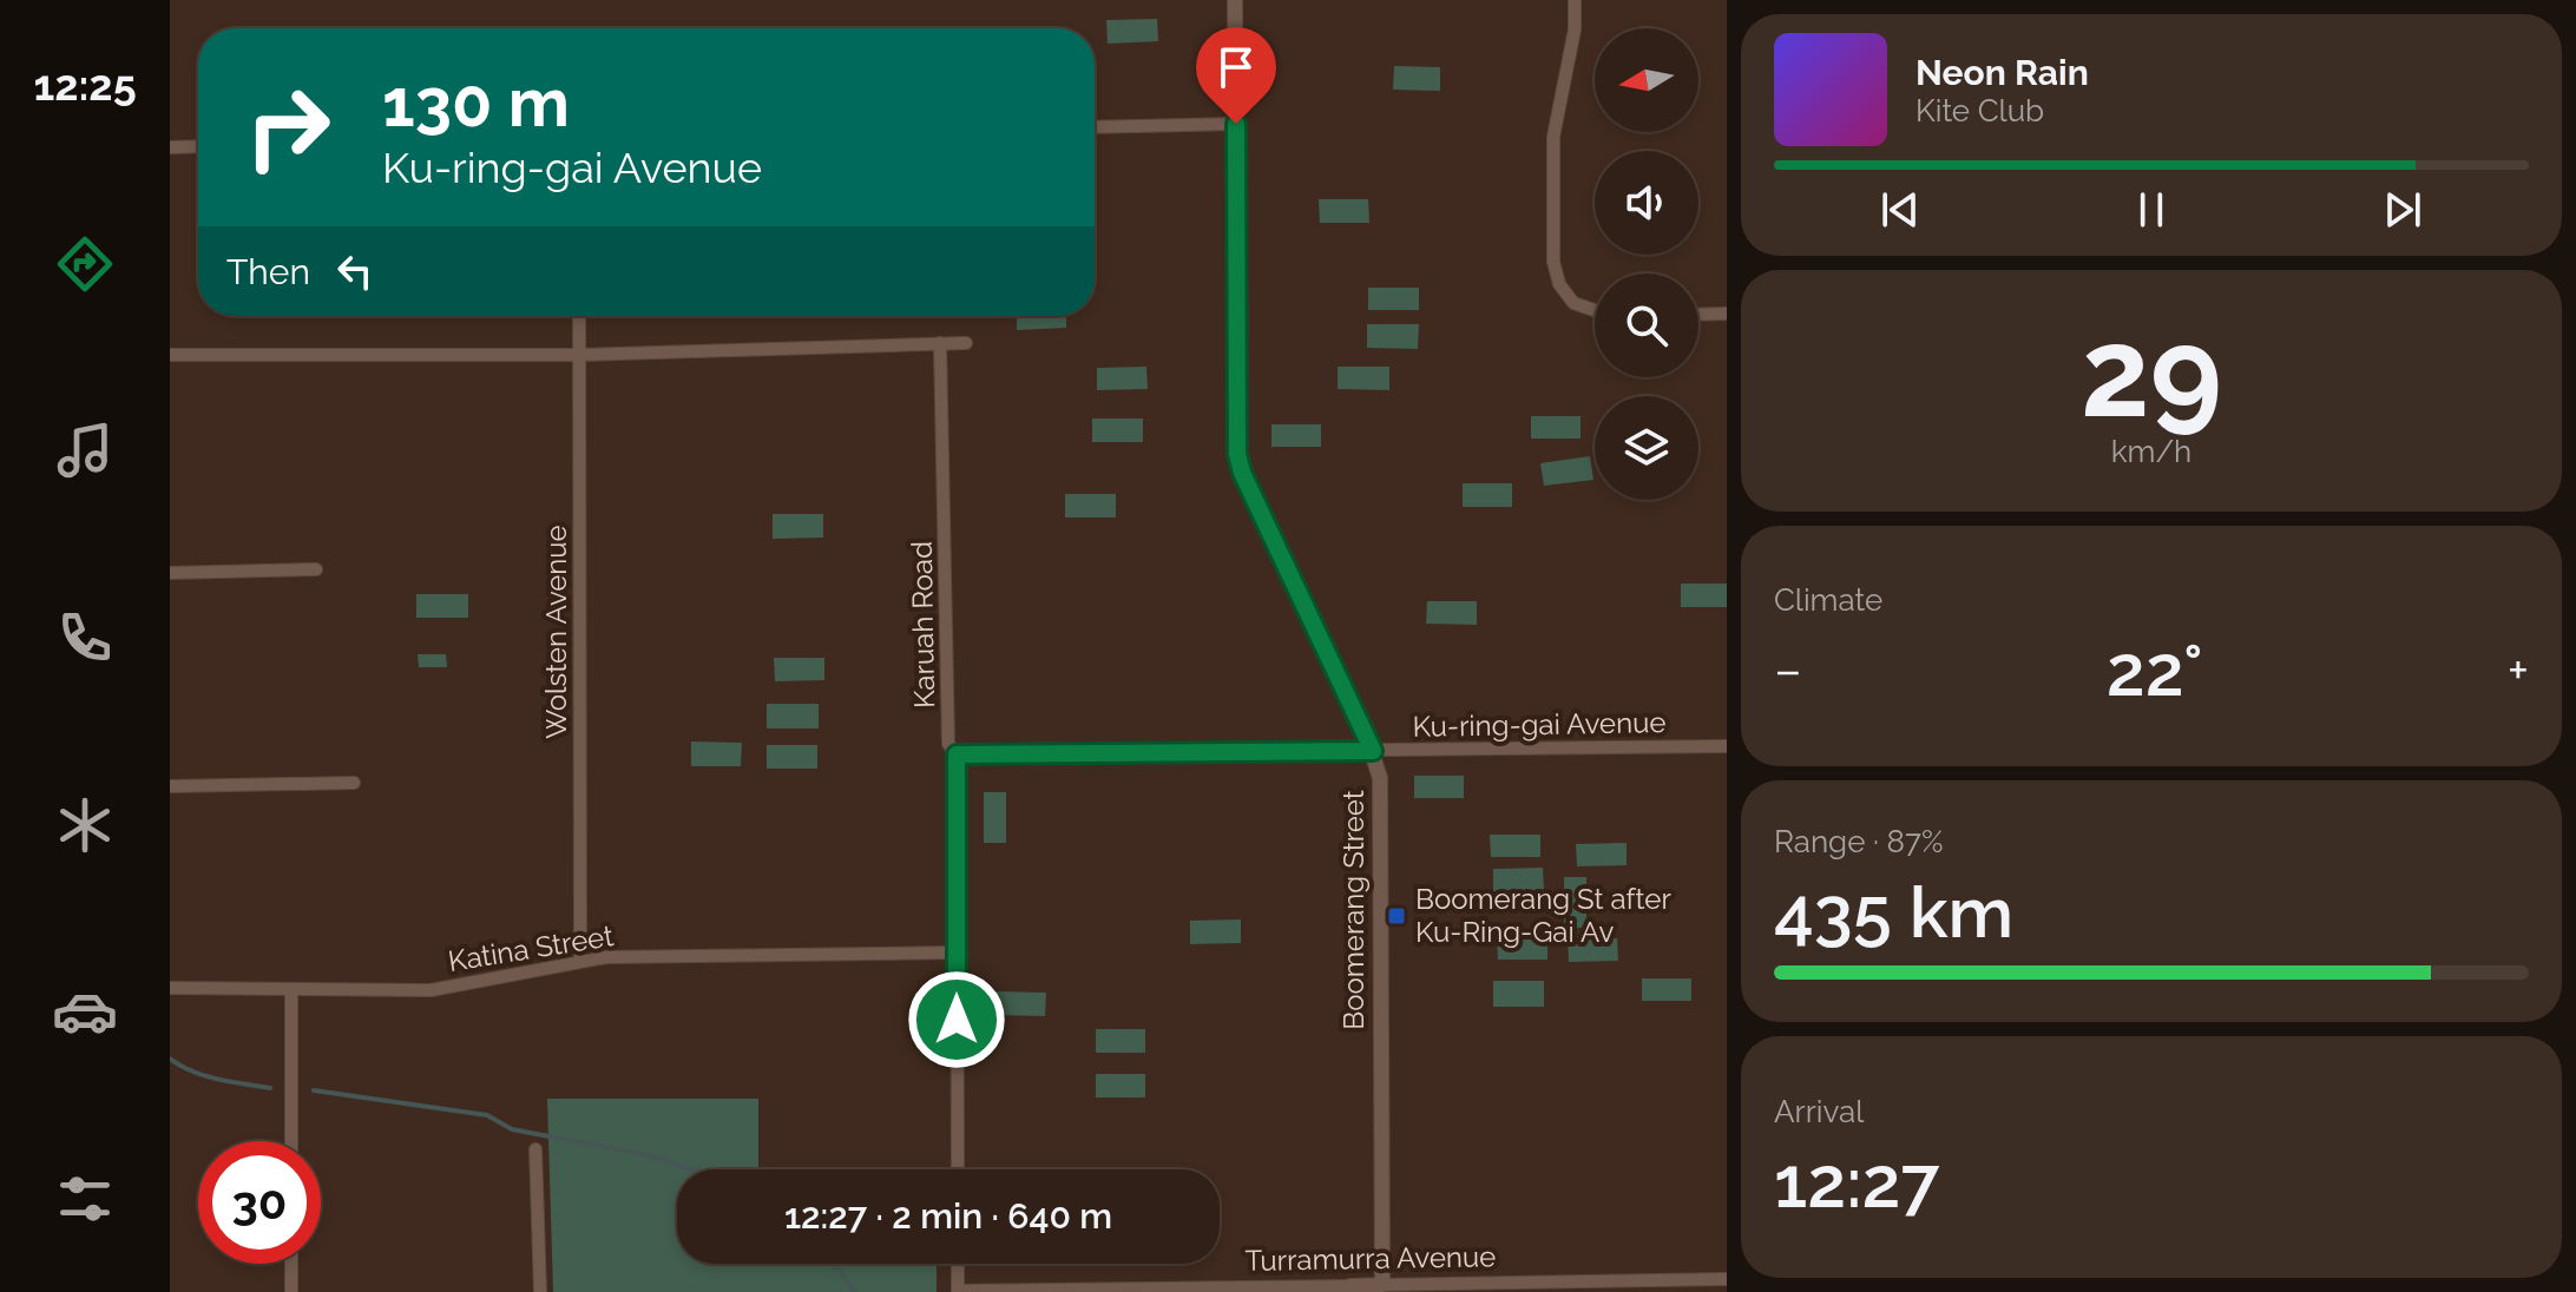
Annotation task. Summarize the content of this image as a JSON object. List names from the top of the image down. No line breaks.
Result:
{"streets":{"street":["Karuah Road","Wolsten Avenue","Ku-ring-gai Avenue","Boomerang Street","Katina Street","Turramurra Avenue"]},"crossings":[["Karuah Road","Ku-ring-gai Avenue"],["Karuah Road","Katina Street"],["Wolsten Avenue","Katina Street"],["Ku-ring-gai Avenue","Boomerang Street"],["Boomerang Street","Turramurra Avenue"]],"places":{"transit":["Boomerang St after Ku-Ring-Gai Av"]},"north":"left","page":{"tabs":"12:25","turn":["130 m","Ku-ring-gai Avenue"],"song":["Neon Rain","Kite Club"],"then":"Then","tile":[["29","km/h"],"Climate",["Range · 87%","435 km"],["Arrival","12:27"]],"heat":["−","22°","+"],"limit":"30","trip":"12:27 · 2 min · 640 m"}}
